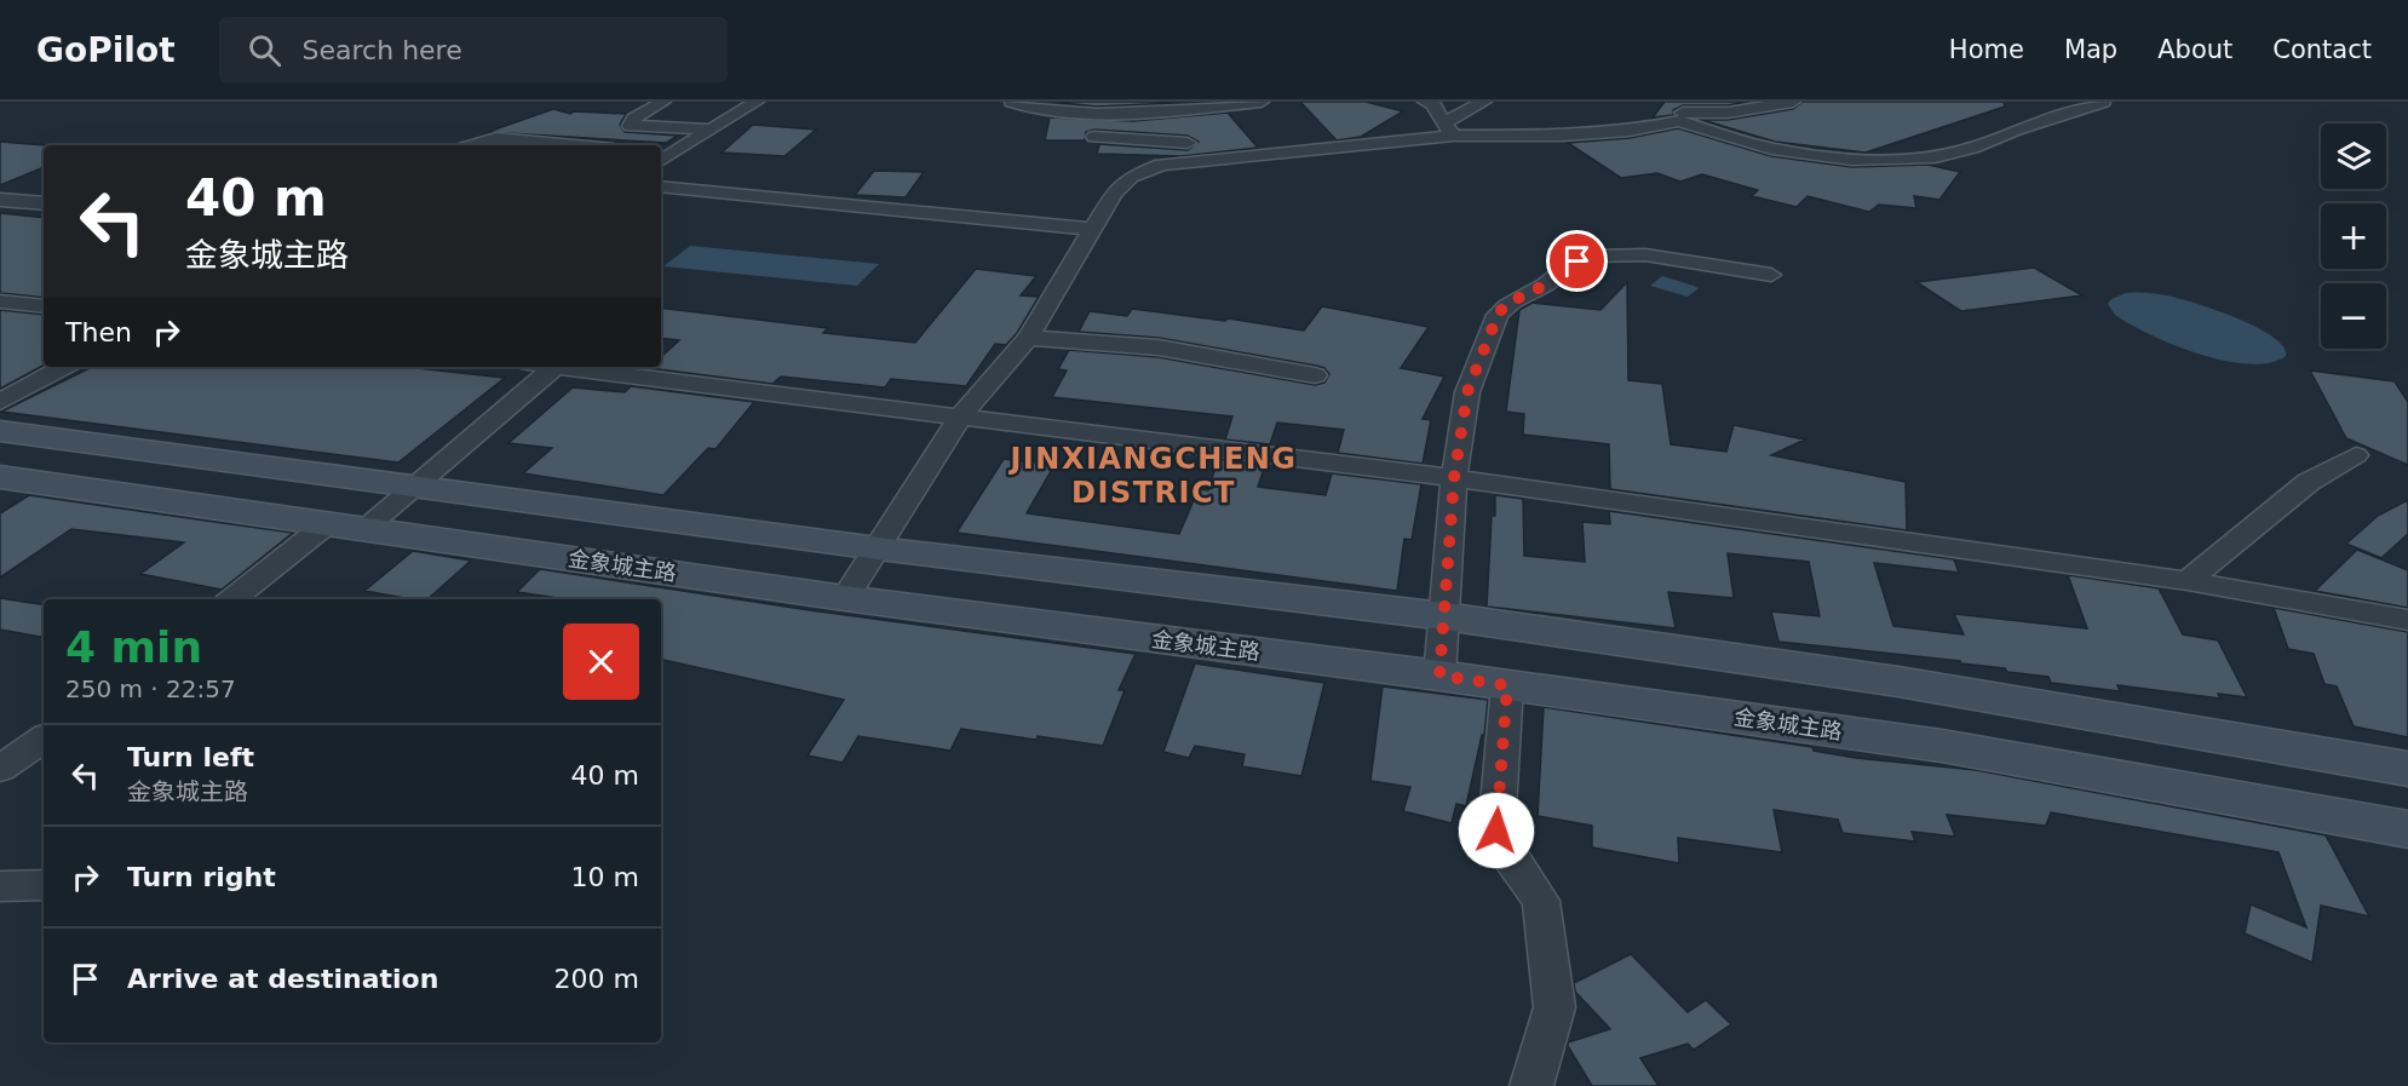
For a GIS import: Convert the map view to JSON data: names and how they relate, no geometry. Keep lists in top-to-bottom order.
{
  "streets": {
    "main road": ["金象城主路"]
  },
  "districts": ["JINXIANGCHENG DISTRICT"],
  "page": {
    "header": "GoPilot",
    "search": "Search here",
    "nav": [
      "Home",
      "Map",
      "About",
      "Contact"
    ],
    "map_buttons": ["+", "−"],
    "turn": ["40 m", "金象城主路"],
    "then": "Then",
    "heading": ["4 min", "250 m · 22:57"],
    "list": [
      {
        "name": "Turn left",
        "note": "金象城主路",
        "value": "40 m"
      },
      {
        "name": "Turn right",
        "value": "10 m"
      },
      {
        "name": "Arrive at destination",
        "value": "200 m"
      }
    ]
  }
}
